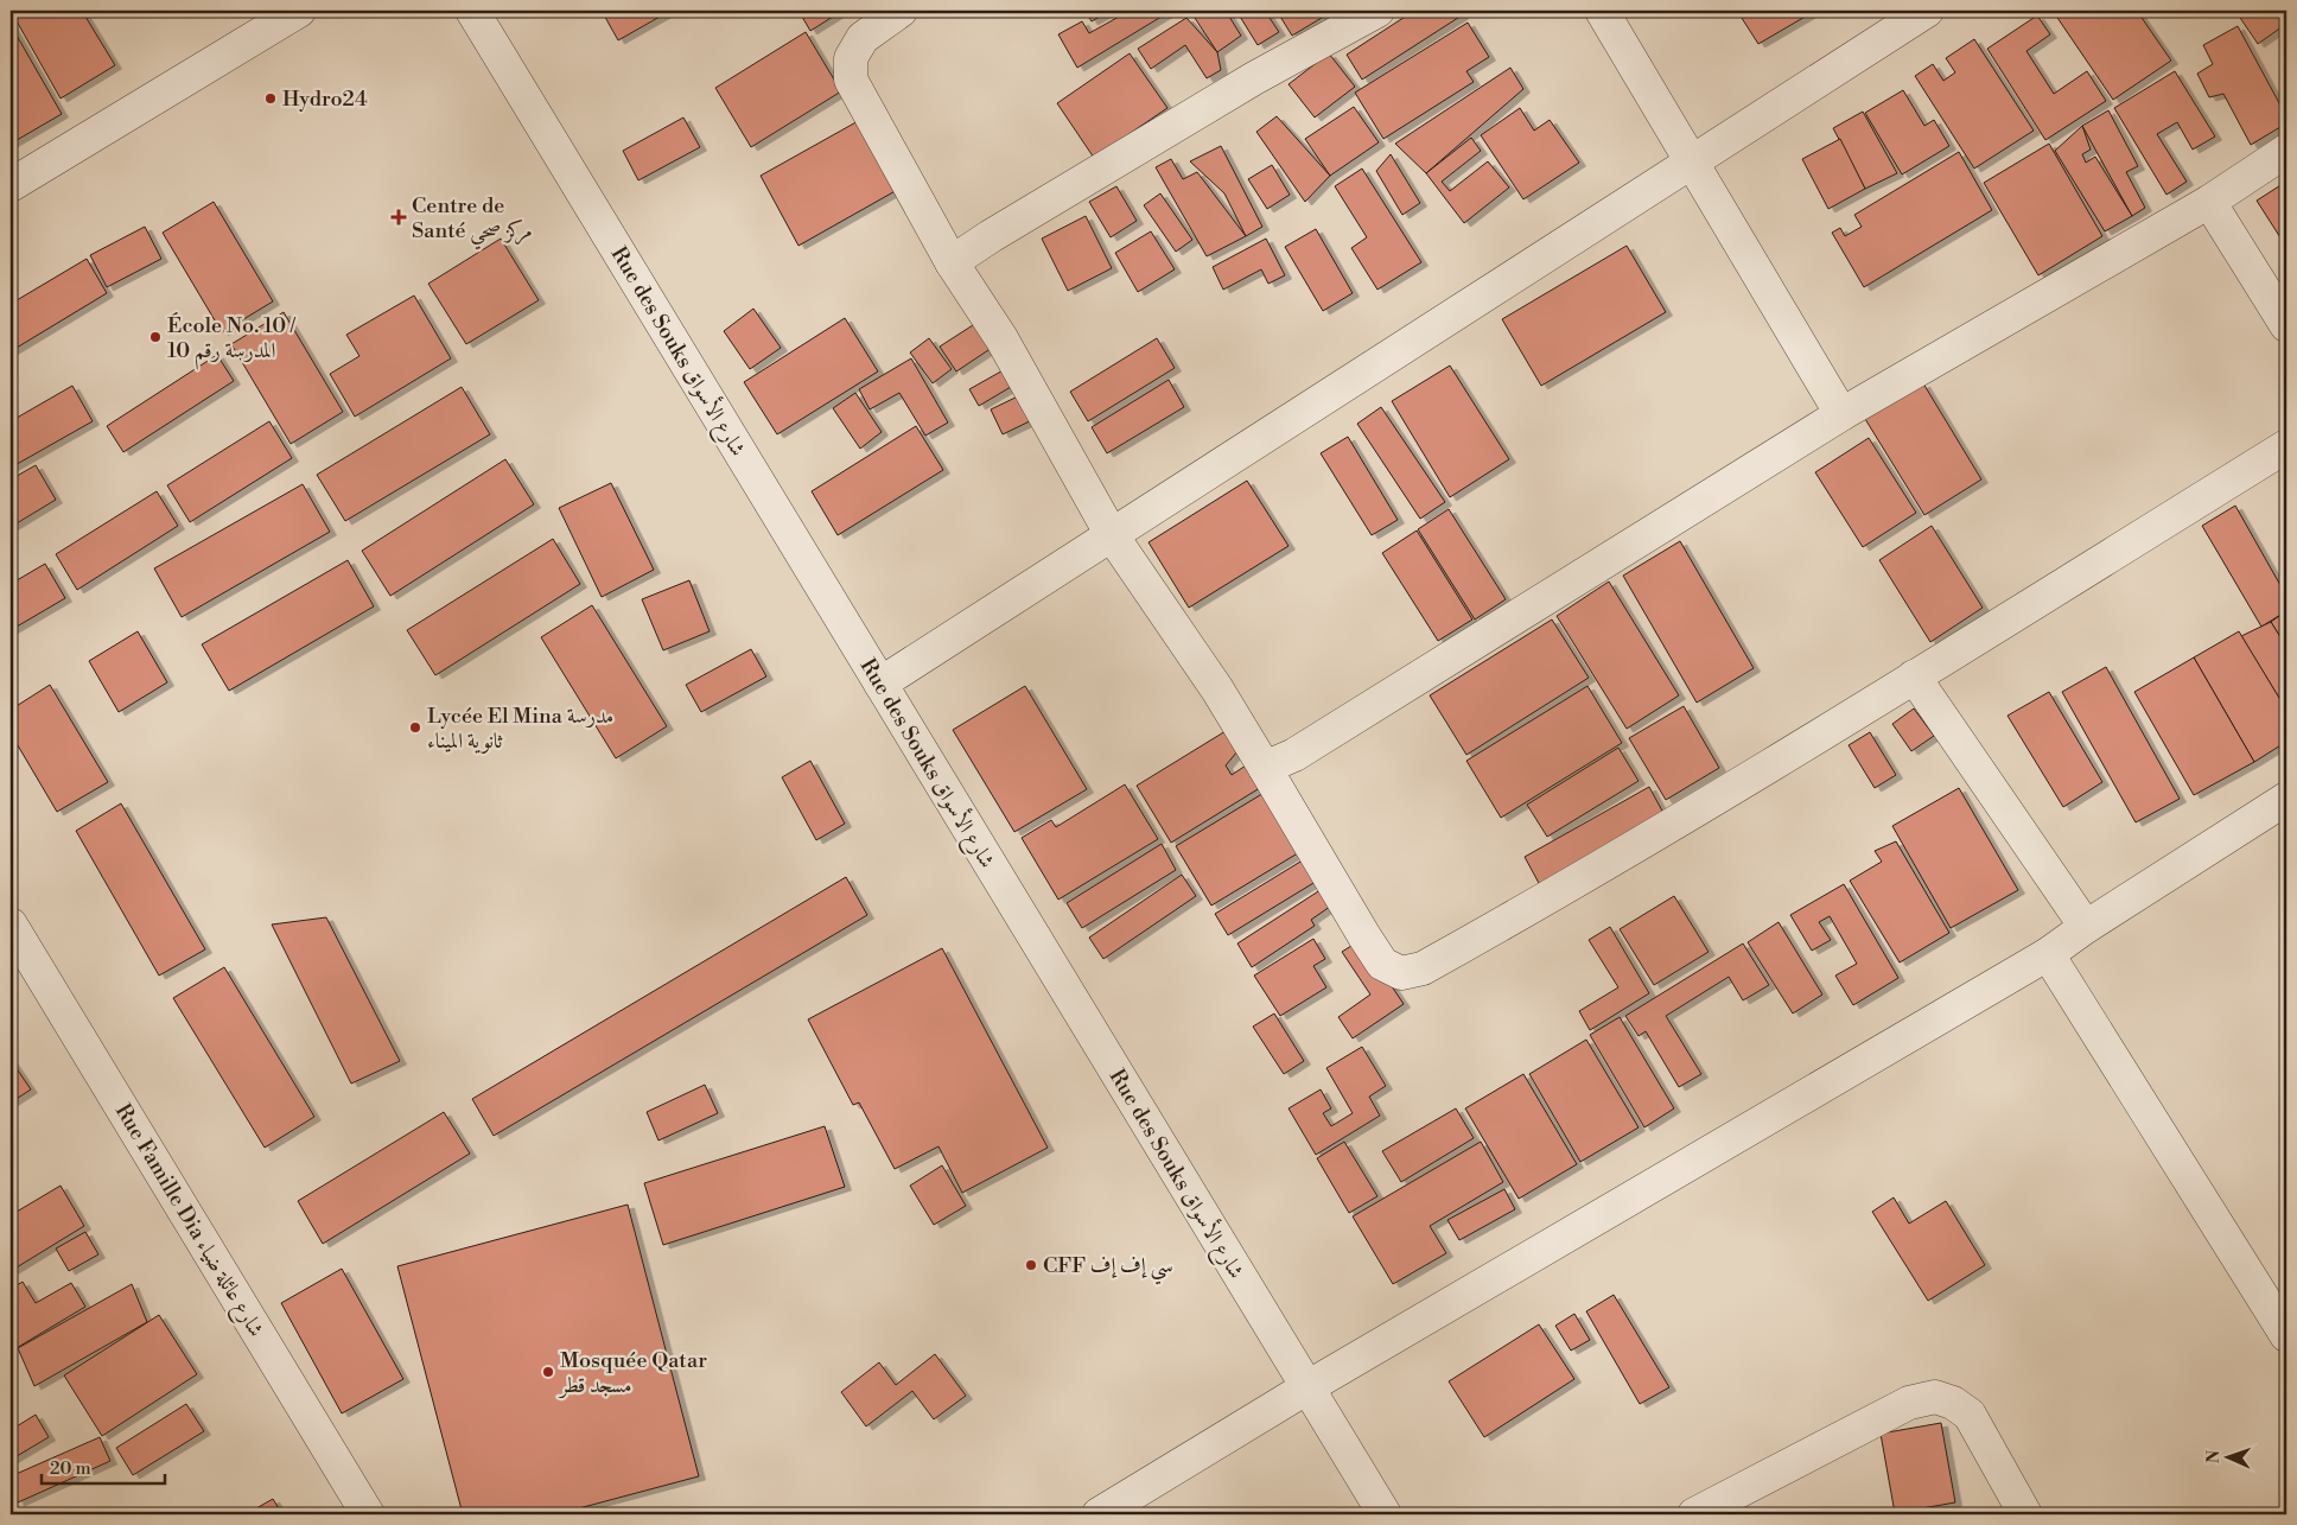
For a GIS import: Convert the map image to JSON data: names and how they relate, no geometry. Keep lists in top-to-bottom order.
{
  "streets": {
    "street": ["Rue des Souks شارع الأسواق", "Rue Famille Dia شارع عائلة ضياء"]
  },
  "places": {
    "other": [
      "Hydro24",
      "École No. 10 / المدرسة رقم 10",
      "Lycée El Mina مدرسة ثانوية الميناء",
      "CFF سي إف إف",
      "Mosquée Qatar مسجد قطر"
    ],
    "health": ["Centre de Santé مركز صحي"]
  },
  "scale_bar": "20 m",
  "north": "left"
}
